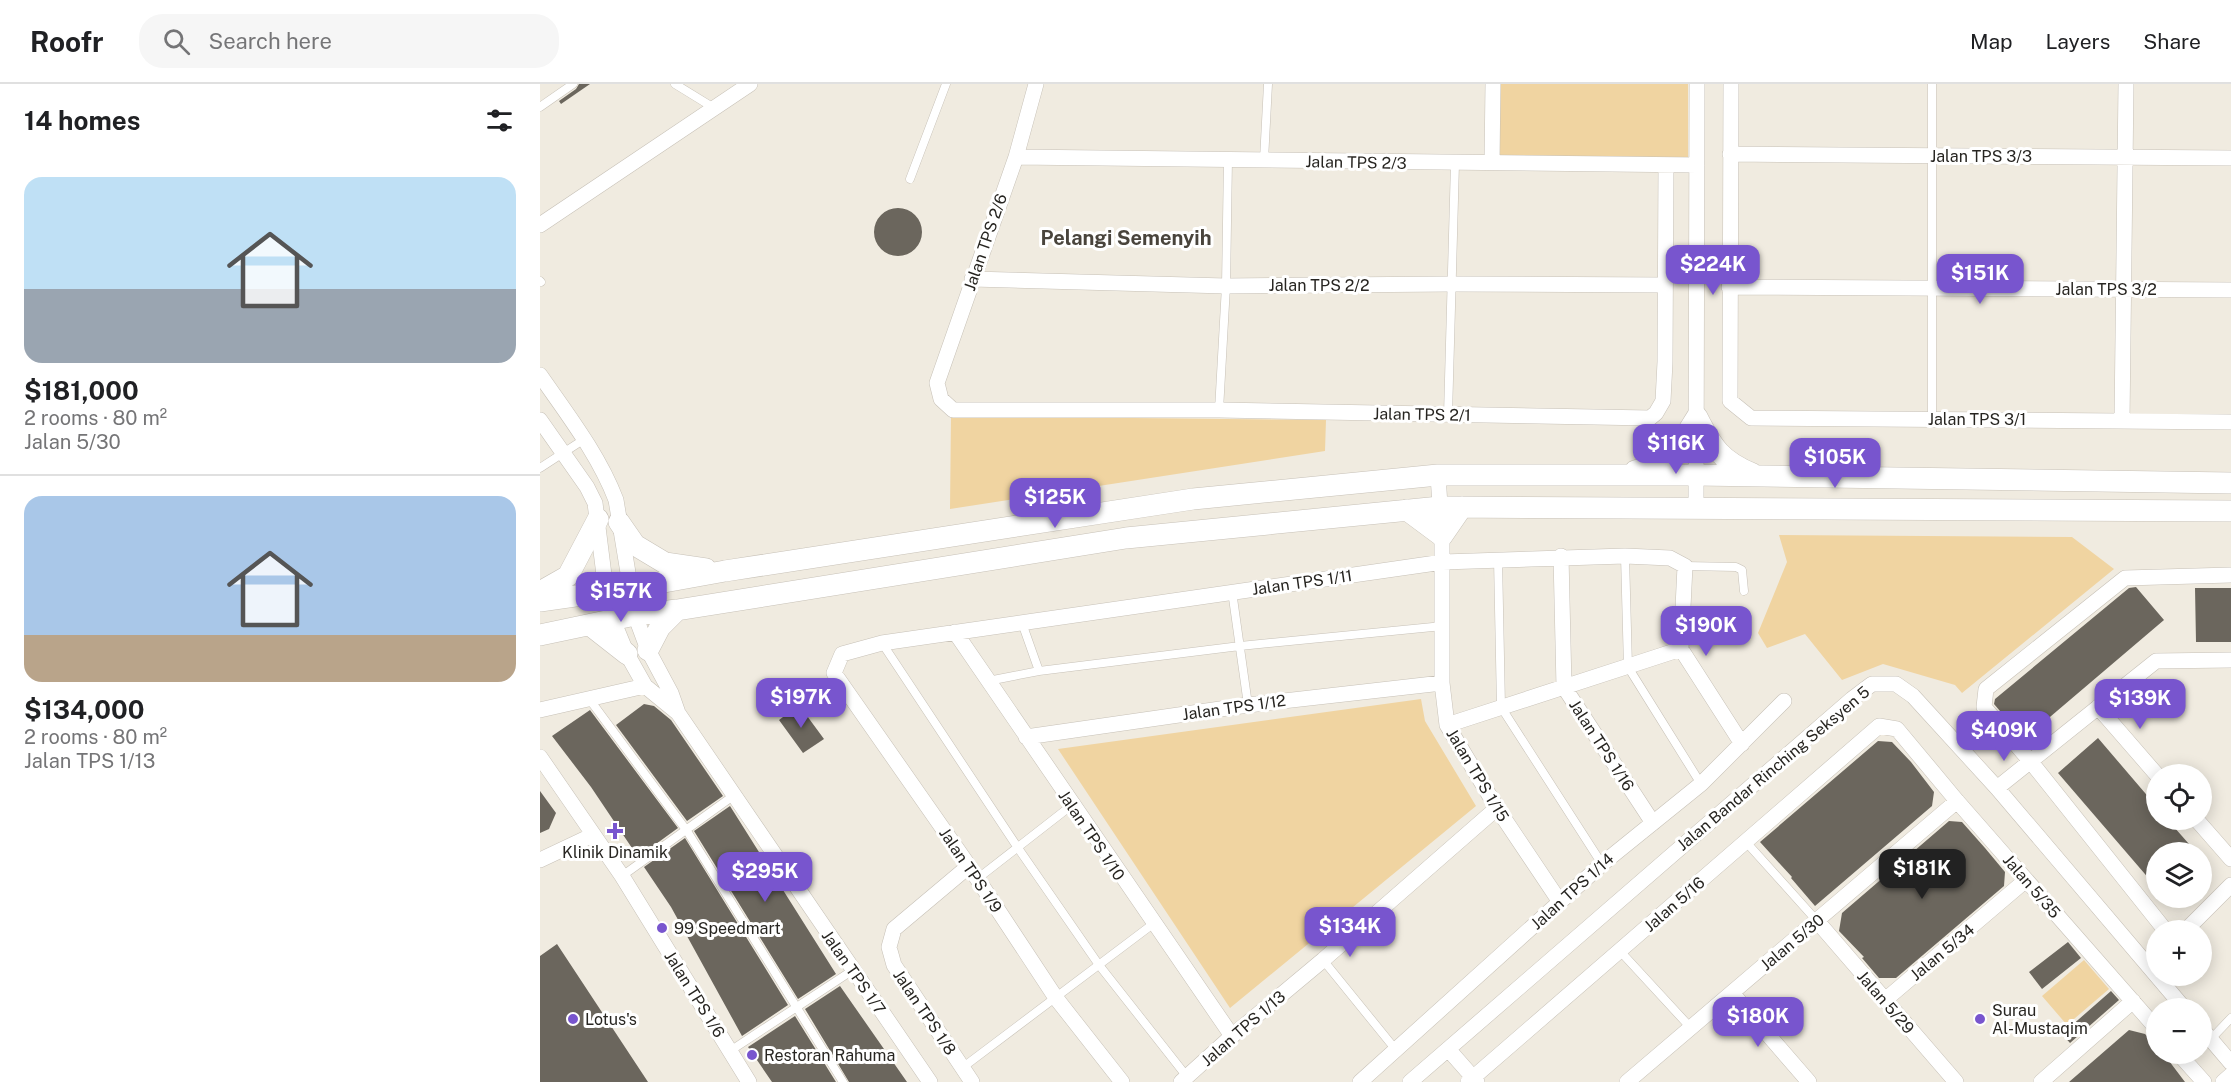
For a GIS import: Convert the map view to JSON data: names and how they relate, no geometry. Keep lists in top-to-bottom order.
{
  "streets": {
    "street": [
      "Jalan TPS 3/3",
      "Jalan TPS 2/3",
      "Jalan TPS 2/6",
      "Jalan TPS 2/2",
      "Jalan TPS 3/2",
      "Jalan TPS 2/1",
      "Jalan TPS 3/1",
      "Jalan TPS 1/11",
      "Jalan TPS 1/12",
      "Jalan TPS 1/16",
      "Jalan Bandar Rinching Seksyen 5",
      "Jalan TPS 1/15",
      "Jalan TPS 1/10",
      "Jalan TPS 1/9",
      "Jalan 5/35",
      "Jalan TPS 1/14",
      "Jalan 5/16",
      "Jalan 5/30",
      "Jalan 5/34",
      "Jalan TPS 1/7",
      "Jalan TPS 1/6",
      "Jalan 5/29",
      "Jalan TPS 1/8",
      "Jalan TPS 1/13"
    ]
  },
  "crossings": [
    ["Jalan TPS 2/3", "Jalan TPS 2/6"],
    ["Jalan TPS 2/3", "Jalan TPS 2/1"],
    ["Jalan TPS 2/6", "Jalan TPS 2/2"],
    ["Jalan TPS 2/6", "Jalan TPS 2/1"],
    ["Jalan TPS 2/2", "Jalan TPS 2/1"],
    ["Jalan TPS 3/2", "Jalan TPS 3/1"],
    ["Jalan TPS 1/11", "Jalan TPS 1/16"],
    ["Jalan TPS 1/11", "Jalan TPS 1/15"],
    ["Jalan TPS 1/11", "Jalan TPS 1/10"],
    ["Jalan TPS 1/11", "Jalan TPS 1/9"],
    ["Jalan TPS 1/12", "Jalan TPS 1/15"],
    ["Jalan TPS 1/12", "Jalan TPS 1/10"],
    ["Jalan TPS 1/16", "Jalan TPS 1/14"],
    ["Jalan TPS 1/15", "Jalan TPS 1/14"],
    ["Jalan TPS 1/15", "Jalan TPS 1/13"],
    ["Jalan TPS 1/10", "Jalan TPS 1/13"],
    ["Jalan TPS 1/9", "Jalan TPS 1/8"],
    ["Jalan 5/35", "Jalan 5/16"],
    ["Jalan 5/35", "Jalan 5/30"],
    ["Jalan 5/35", "Jalan 5/34"],
    ["Jalan 5/30", "Jalan 5/29"],
    ["Jalan 5/34", "Jalan 5/29"]
  ],
  "districts": ["Pelangi Semenyih"],
  "places": {
    "health": ["Klinik Dinamik"],
    "other": [
      "99 Speedmart",
      "Lotus's",
      "Surau Al-Mustaqim",
      "Restoran Rahuma"
    ]
  },
  "page": {
    "header": "Roofr",
    "search": "Search here",
    "nav": ["Map", "Layers", "Share"],
    "heading": "14 homes",
    "list": [
      {
        "name": "$181,000",
        "note": "2 rooms · 80 m² · Jalan 5/30"
      },
      {
        "name": "$134,000",
        "note": "2 rooms · 80 m² · Jalan TPS 1/13"
      }
    ],
    "price": [
      "$224K",
      "$151K",
      "$116K",
      "$105K",
      "$125K",
      "$157K",
      "$190K",
      "$197K",
      "$139K",
      "$409K",
      "$181K",
      "$295K",
      "$134K",
      "$180K"
    ],
    "map_buttons": ["+", "−"]
  }
}
